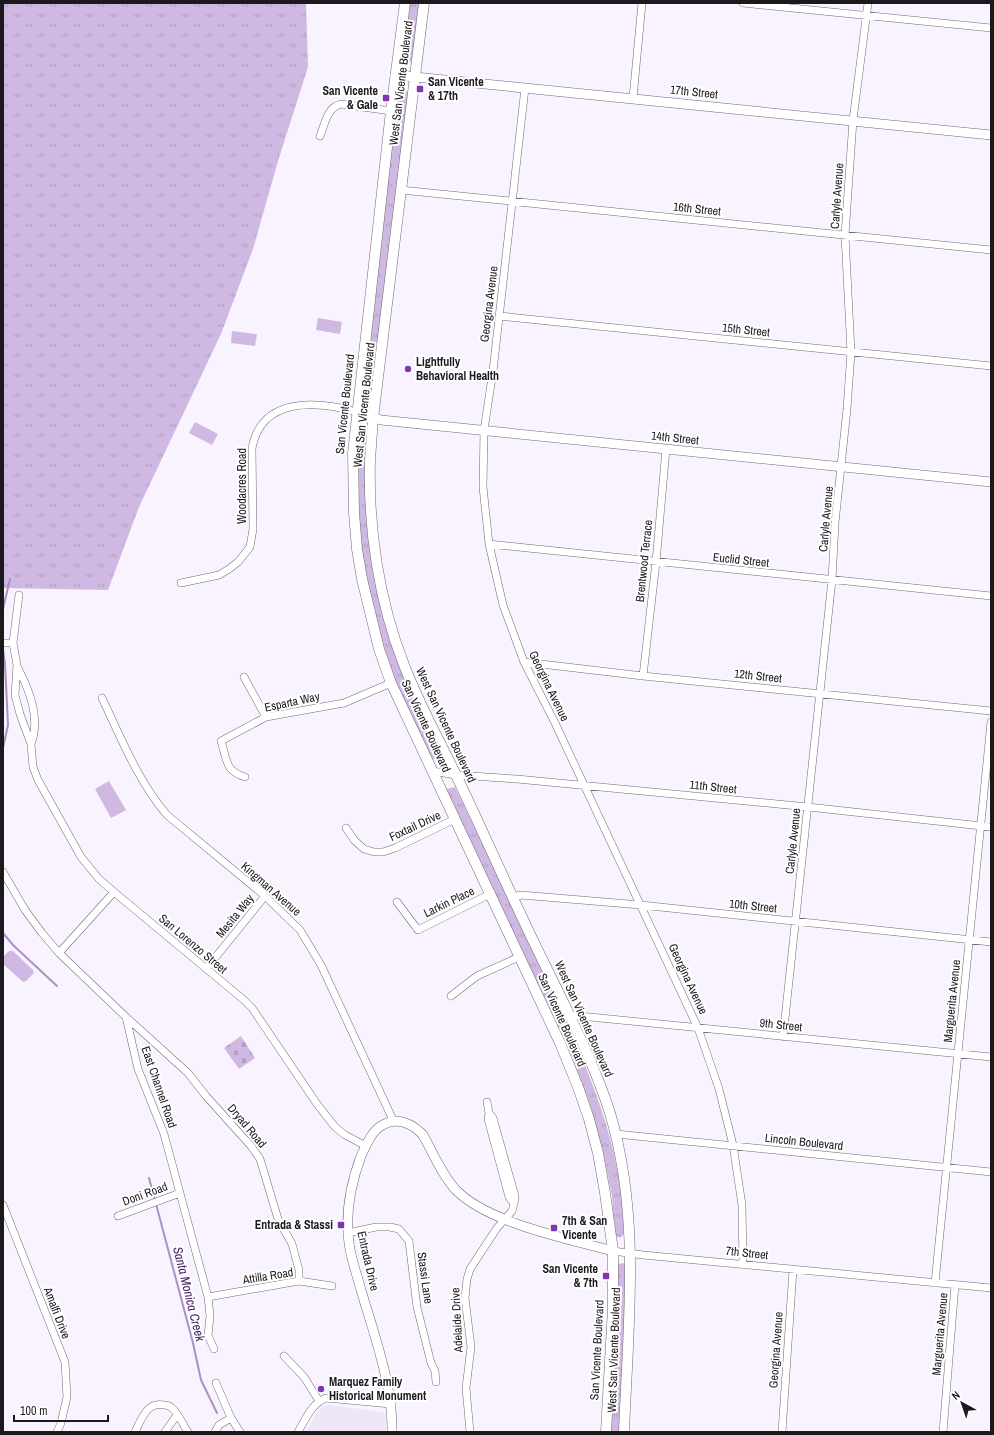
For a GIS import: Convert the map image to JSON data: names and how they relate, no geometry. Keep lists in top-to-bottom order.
{
  "streets": {
    "main road": ["West San Vicente Boulevard", "San Vicente Boulevard"],
    "street": [
      "17th Street",
      "Carlyle Avenue",
      "16th Street",
      "Georgina Avenue",
      "15th Street",
      "14th Street",
      "Woodacres Road",
      "Euclid Street",
      "Brentwood Terrace",
      "12th Street",
      "Esparta Way",
      "11th Street",
      "Foxtail Drive",
      "Kingman Avenue",
      "Larkin Place",
      "10th Street",
      "Mesita Way",
      "San Lorenzo Street",
      "Marguerita Avenue",
      "9th Street",
      "East Channel Road",
      "Dryad Road",
      "Lincoln Boulevard",
      "Doni Road",
      "7th Street",
      "Entrada Drive",
      "Attilla Road",
      "Stassi Lane",
      "Amalfi Drive",
      "Adelaide Drive"
    ]
  },
  "crossings": [
    ["West San Vicente Boulevard", "17th Street"],
    ["West San Vicente Boulevard", "16th Street"],
    ["West San Vicente Boulevard", "14th Street"],
    ["West San Vicente Boulevard", "11th Street"],
    ["West San Vicente Boulevard", "10th Street"],
    ["West San Vicente Boulevard", "9th Street"],
    ["West San Vicente Boulevard", "Lincoln Boulevard"],
    ["West San Vicente Boulevard", "7th Street"],
    ["17th Street", "Carlyle Avenue"],
    ["17th Street", "Georgina Avenue"],
    ["17th Street", "San Vicente Boulevard"],
    ["Carlyle Avenue", "16th Street"],
    ["Carlyle Avenue", "15th Street"],
    ["Carlyle Avenue", "14th Street"],
    ["Carlyle Avenue", "Euclid Street"],
    ["Carlyle Avenue", "12th Street"],
    ["Carlyle Avenue", "11th Street"],
    ["Carlyle Avenue", "10th Street"],
    ["Carlyle Avenue", "9th Street"],
    ["16th Street", "Georgina Avenue"],
    ["Georgina Avenue", "15th Street"],
    ["Georgina Avenue", "14th Street"],
    ["Georgina Avenue", "Euclid Street"],
    ["Georgina Avenue", "12th Street"],
    ["Georgina Avenue", "11th Street"],
    ["Georgina Avenue", "10th Street"],
    ["Georgina Avenue", "9th Street"],
    ["Georgina Avenue", "Lincoln Boulevard"],
    ["Georgina Avenue", "7th Street"],
    ["San Vicente Boulevard", "14th Street"],
    ["San Vicente Boulevard", "Woodacres Road"],
    ["San Vicente Boulevard", "Esparta Way"],
    ["San Vicente Boulevard", "11th Street"],
    ["San Vicente Boulevard", "Foxtail Drive"],
    ["San Vicente Boulevard", "Larkin Place"],
    ["San Vicente Boulevard", "7th Street"],
    ["14th Street", "Woodacres Road"],
    ["14th Street", "Brentwood Terrace"],
    ["Euclid Street", "Brentwood Terrace"],
    ["Brentwood Terrace", "12th Street"],
    ["11th Street", "Marguerita Avenue"],
    ["Kingman Avenue", "Mesita Way"],
    ["Kingman Avenue", "Entrada Drive"],
    ["10th Street", "Marguerita Avenue"],
    ["Mesita Way", "San Lorenzo Street"],
    ["San Lorenzo Street", "Entrada Drive"],
    ["Marguerita Avenue", "9th Street"],
    ["Marguerita Avenue", "Lincoln Boulevard"],
    ["Marguerita Avenue", "7th Street"],
    ["East Channel Road", "Dryad Road"],
    ["East Channel Road", "Doni Road"],
    ["East Channel Road", "Attilla Road"],
    ["Dryad Road", "Attilla Road"],
    ["7th Street", "Adelaide Drive"],
    ["Entrada Drive", "Stassi Lane"]
  ],
  "water": ["Santa Monica Creek"],
  "places": {
    "transit": [
      "San Vicente & 17th",
      "San Vicente & Gale",
      "Entrada & Stassi",
      "7th & San Vicente",
      "San Vicente & 7th"
    ],
    "other": ["Lightfully Behavioral Health", "Marquez Family Historical Monument"]
  },
  "scale_bar": "100 m",
  "north": "top left"
}
